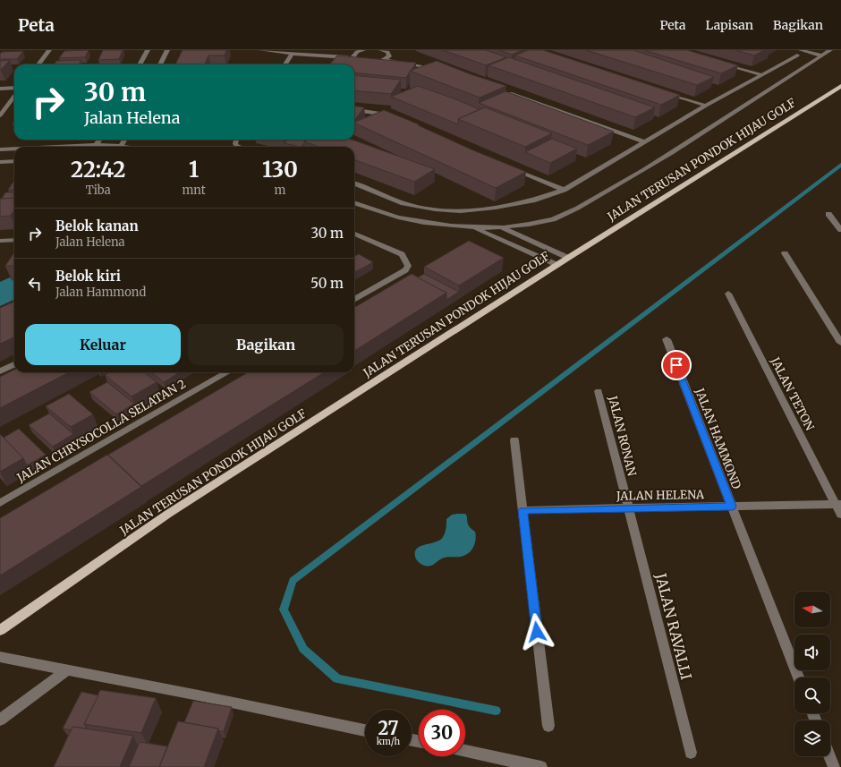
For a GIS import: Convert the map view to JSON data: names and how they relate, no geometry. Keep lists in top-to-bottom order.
{
  "streets": {
    "main road": ["JALAN TERUSAN PONDOK HIJAU GOLF"],
    "street": [
      "JALAN TETON",
      "JALAN CHRYSOCOLLA SELATAN 2",
      "JALAN RONAN",
      "JALAN HAMMOND",
      "JALAN HELENA",
      "JALAN RAVALLI"
    ]
  },
  "crossings": [
    ["JALAN TETON", "JALAN HELENA"],
    ["JALAN RONAN", "JALAN HELENA"],
    ["JALAN RONAN", "JALAN RAVALLI"],
    ["JALAN HAMMOND", "JALAN HELENA"],
    ["JALAN HELENA", "JALAN RAVALLI"]
  ],
  "north": "left",
  "page": {
    "header": "Peta",
    "nav": ["Peta", "Lapisan", "Bagikan"],
    "turn": ["30 m", "Jalan Helena"],
    "eta": [
      "22:42",
      "Tiba",
      "1",
      "mnt",
      "130",
      "m"
    ],
    "list": [
      {
        "name": "Belok kanan",
        "note": "Jalan Helena",
        "value": "30 m"
      },
      {
        "name": "Belok kiri",
        "note": "Jalan Hammond",
        "value": "50 m"
      }
    ],
    "buttons": ["Keluar", "Bagikan"],
    "speed": "27 km/h",
    "limit": "30"
  }
}
